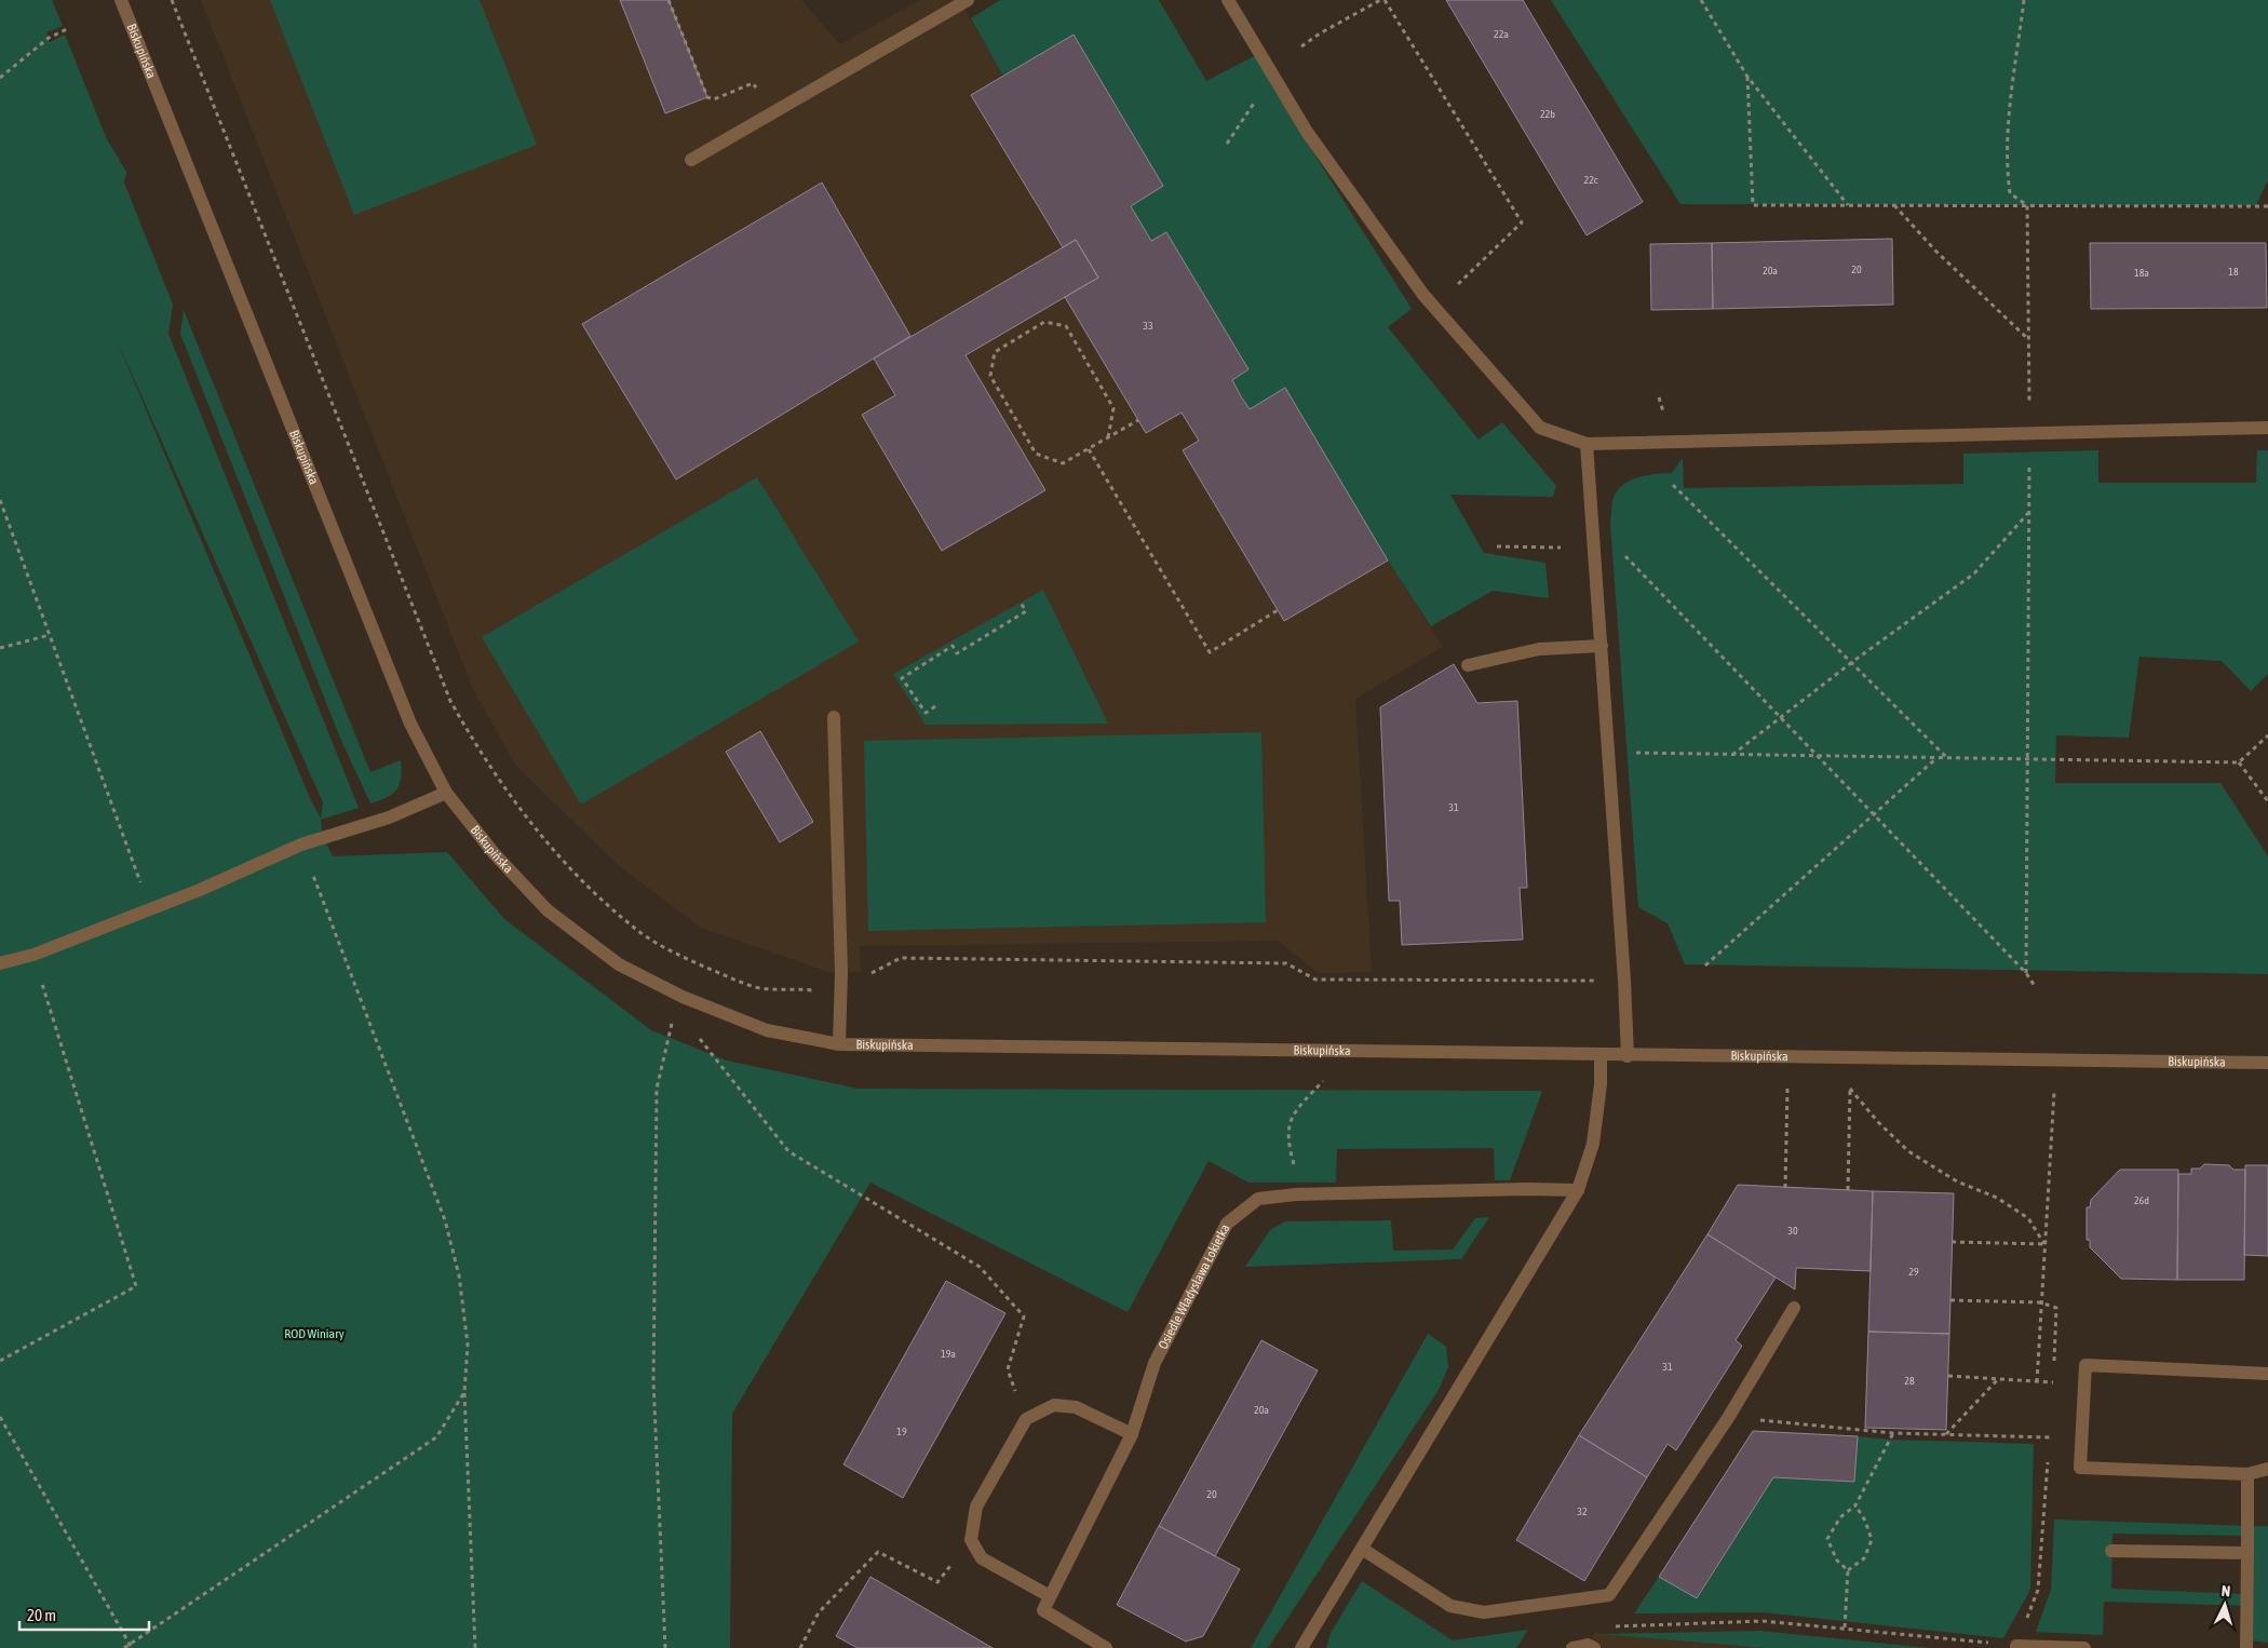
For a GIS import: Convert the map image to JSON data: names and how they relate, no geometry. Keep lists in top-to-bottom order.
{
  "streets": {
    "street": ["Biskupińska", "Osiedle Władysława Łokietka"]
  },
  "parks": ["ROD Winiary"],
  "house_numbers": [
    "22a",
    "22b",
    "22c",
    "20",
    "20a",
    "18",
    "18a",
    "33",
    "31",
    "26d",
    "30",
    "29",
    "19a",
    "31",
    "28",
    "20a",
    "19",
    "20",
    "32"
  ],
  "scale_bar": "20 m",
  "north": "top"
}
